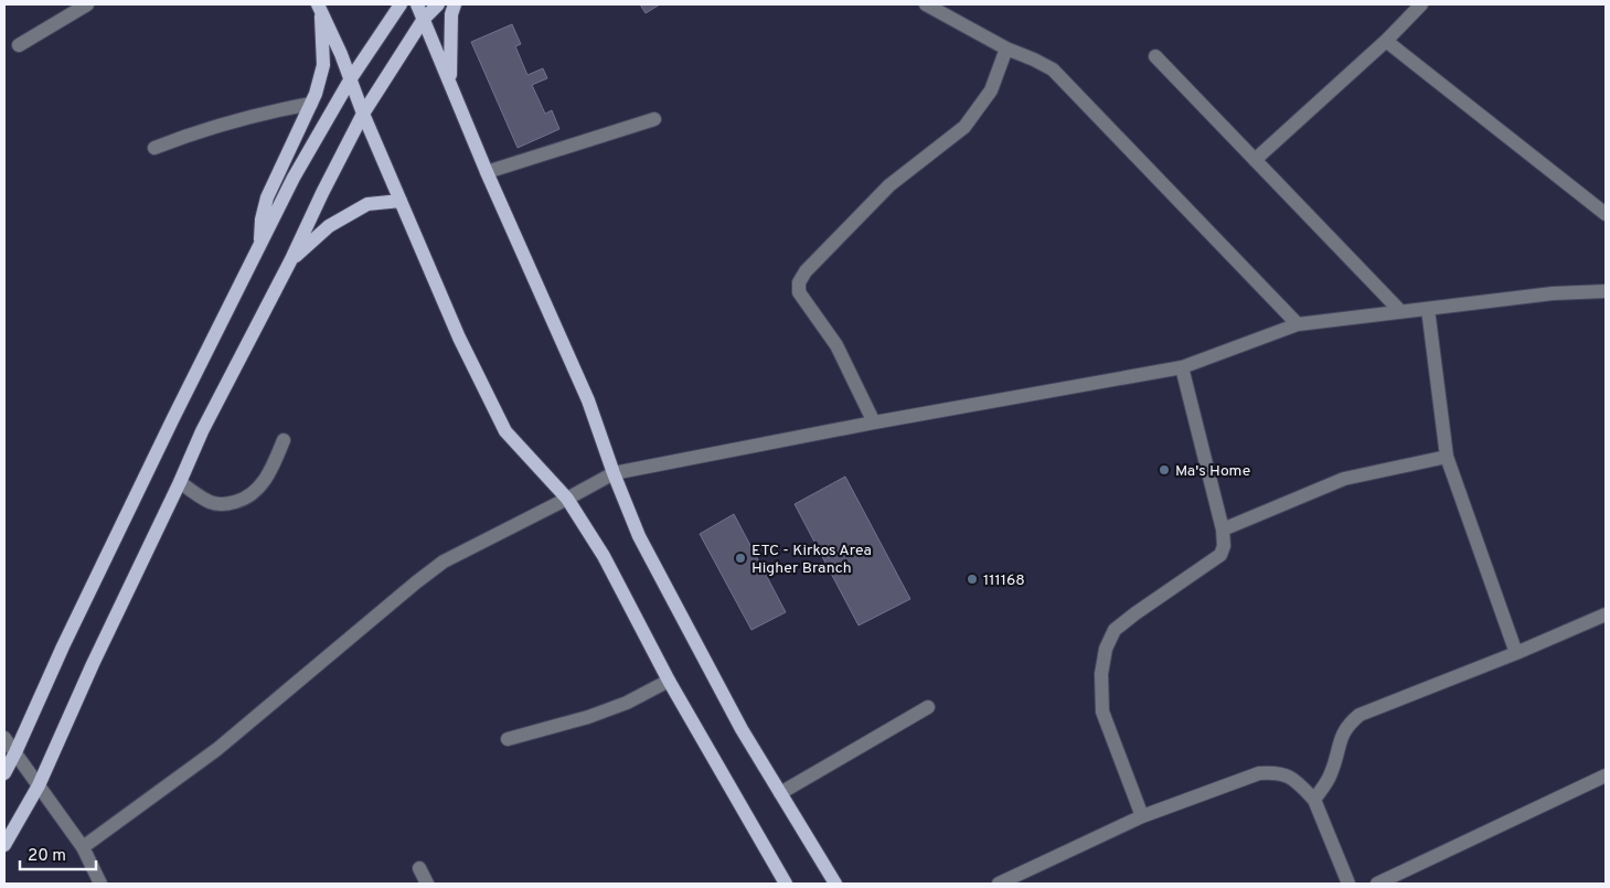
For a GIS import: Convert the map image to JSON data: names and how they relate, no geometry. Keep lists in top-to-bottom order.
{
  "places": ["Ma's Home", "ETC - Kirkos Area Higher Branch", "111168"],
  "scale_bar": "20 m"
}
